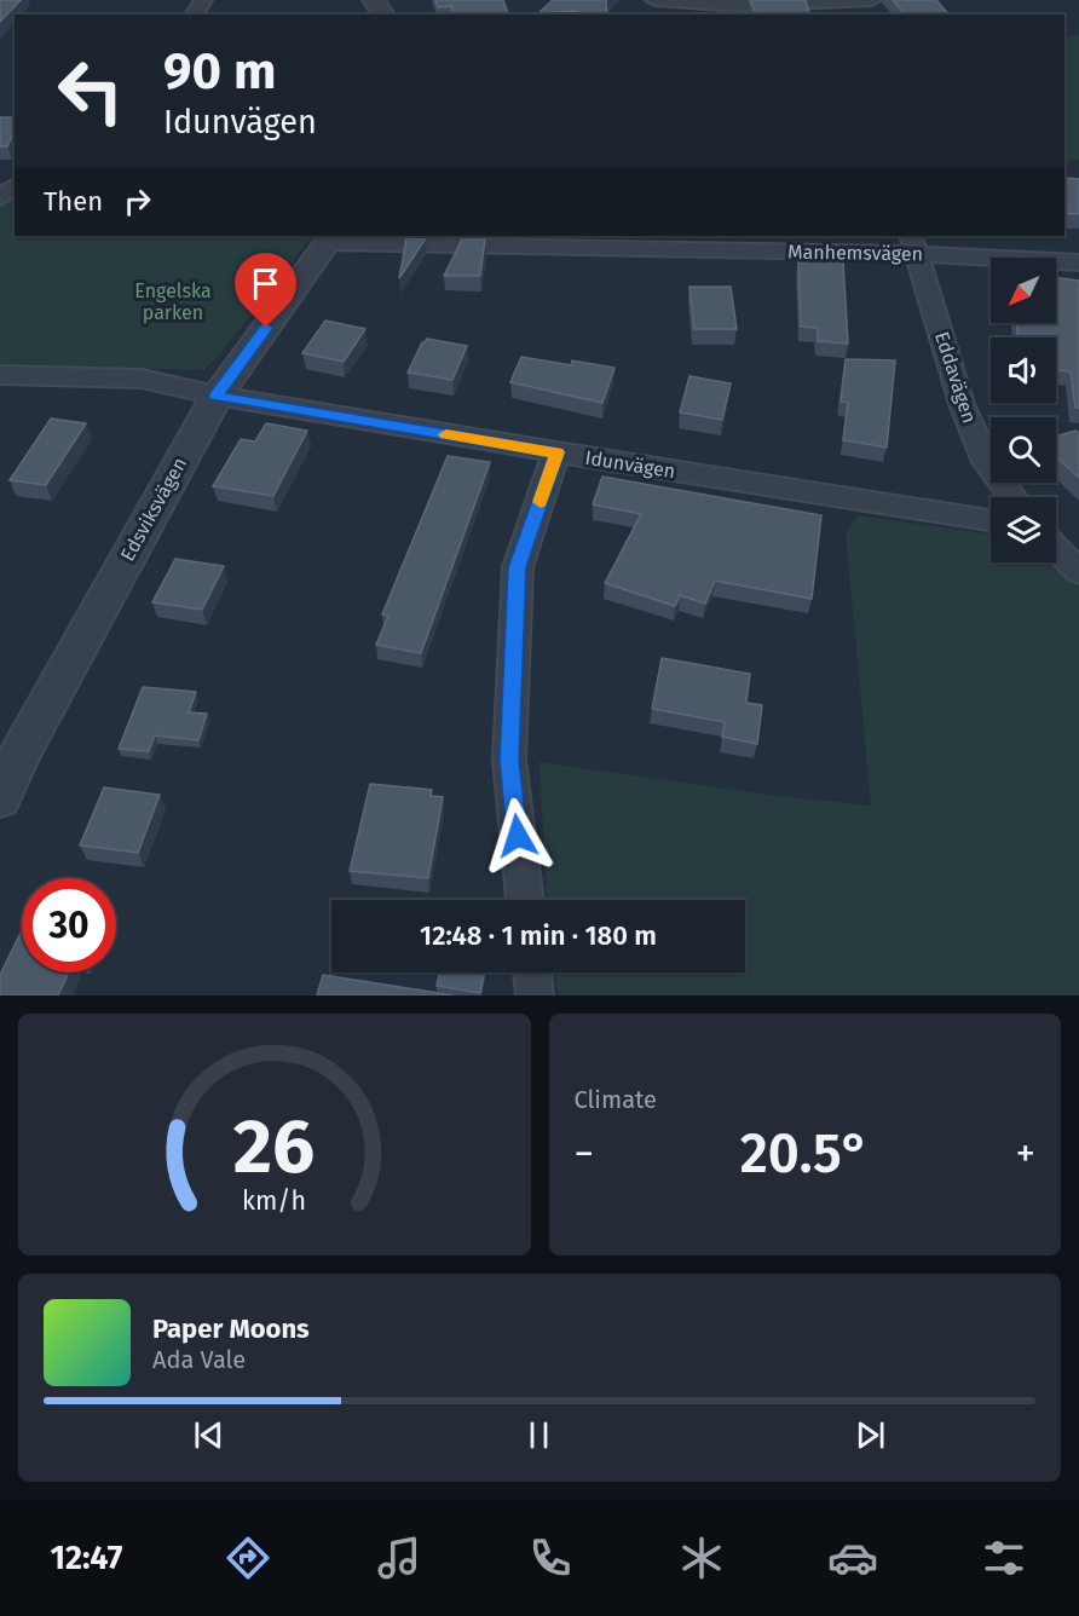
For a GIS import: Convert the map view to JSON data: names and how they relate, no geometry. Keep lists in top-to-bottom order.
{
  "streets": {
    "street": [
      "Manhemsvägen",
      "Eddavägen",
      "Idunvägen",
      "Edsviksvägen"
    ]
  },
  "crossings": [
    ["Manhemsvägen", "Eddavägen"],
    ["Manhemsvägen", "Edsviksvägen"],
    ["Idunvägen", "Edsviksvägen"]
  ],
  "parks": ["Engelska parken"],
  "north": "bottom left",
  "page": {
    "turn": ["90 m", "Idunvägen"],
    "then": "Then",
    "limit": "30",
    "trip": "12:48 · 1 min · 180 m",
    "tile": "Climate",
    "heat": ["−", "20.5°", "+"],
    "song": ["Paper Moons", "Ada Vale"],
    "tabs": "12:47",
    "gauge": ["26", "km/h"]
  }
}
